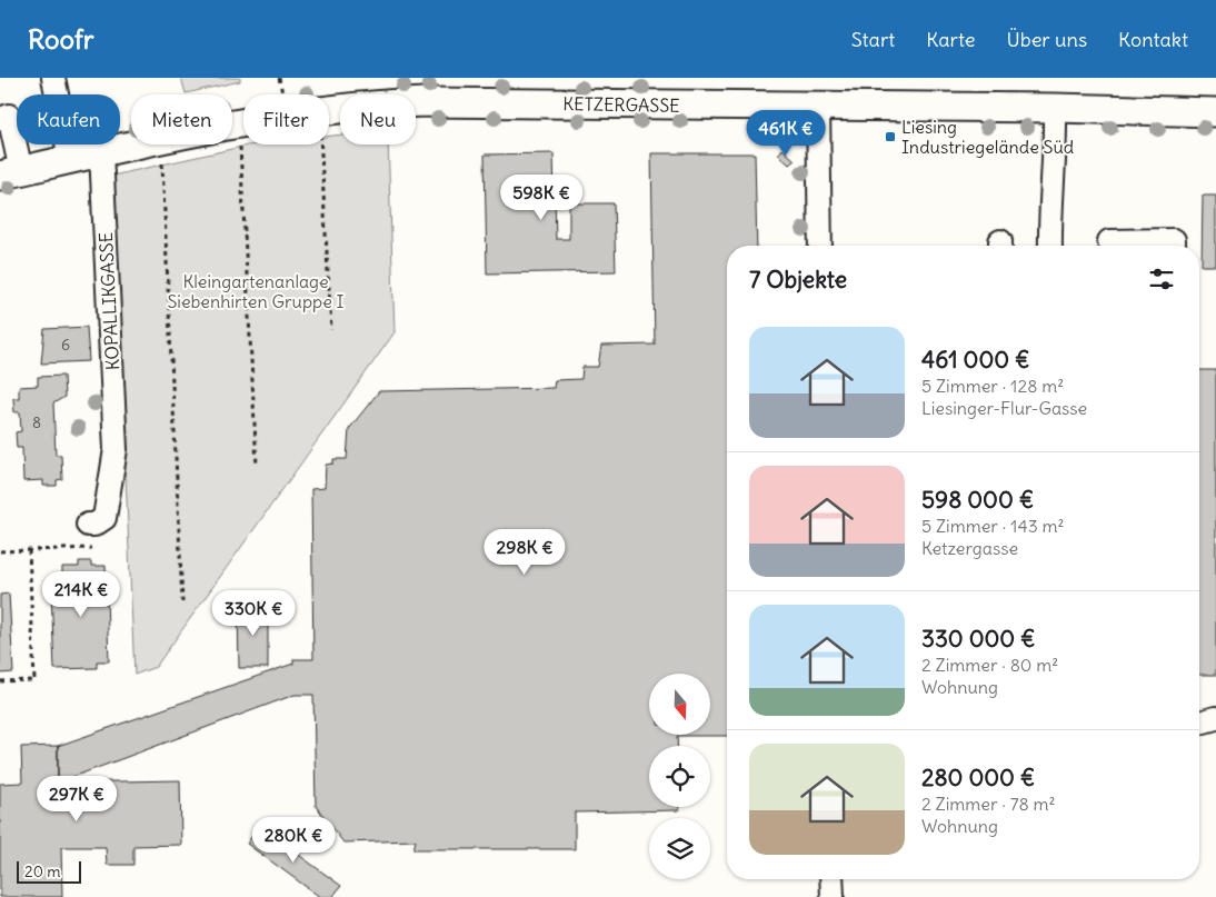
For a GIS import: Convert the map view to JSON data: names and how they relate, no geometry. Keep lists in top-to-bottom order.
{
  "streets": {
    "main road": ["KETZERGASSE"],
    "street": ["KOPALLIKGASSE"]
  },
  "crossings": [
    ["KETZERGASSE", "KOPALLIKGASSE"]
  ],
  "parks": ["Kleingartenanlage Siebenhirten Gruppe I"],
  "places": {
    "transit": ["Liesing Industriegelände Süd"]
  },
  "house_numbers": ["6", "8"],
  "scale_bar": "20 m",
  "north": "bottom",
  "page": {
    "header": "Roofr",
    "nav": [
      "Start",
      "Karte",
      "Über uns",
      "Kontakt"
    ],
    "chip": [
      "Kaufen",
      "Mieten",
      "Filter",
      "Neu"
    ],
    "price": [
      "461K €",
      "598K €",
      "298K €",
      "214K €",
      "330K €",
      "297K €",
      "280K €"
    ],
    "heading": "7 Objekte",
    "list": [
      {
        "name": "461 000 €",
        "note": "5 Zimmer · 128 m² · Liesinger-Flur-Gasse"
      },
      {
        "name": "598 000 €",
        "note": "5 Zimmer · 143 m² · Ketzergasse"
      },
      {
        "name": "330 000 €",
        "note": "2 Zimmer · 80 m² · Wohnung"
      },
      {
        "name": "280 000 €",
        "note": "2 Zimmer · 78 m² · Wohnung"
      }
    ],
    "scale": "20 m"
  }
}
